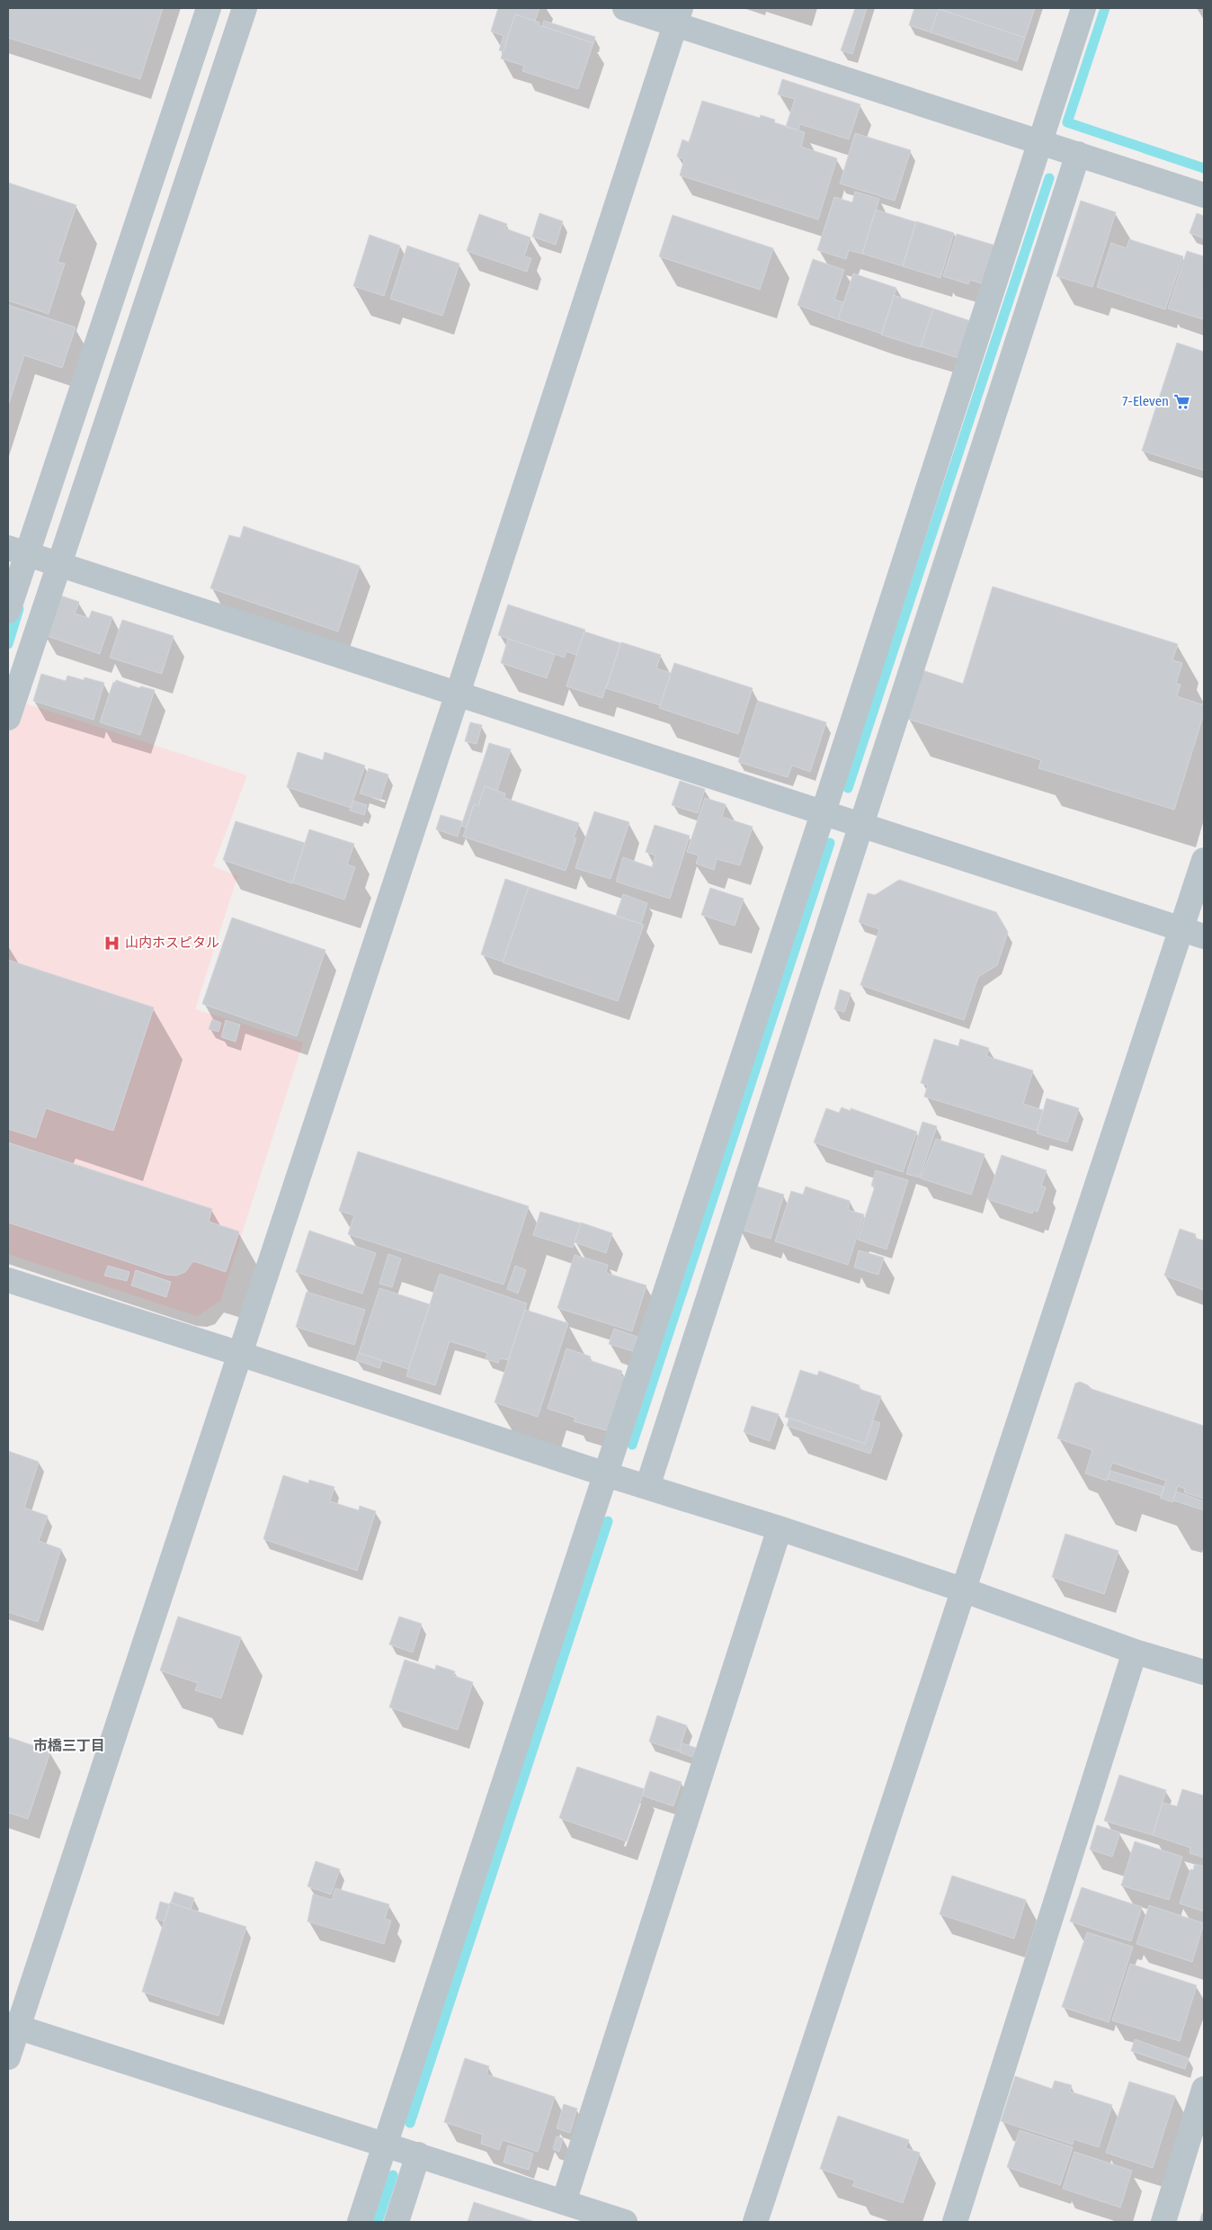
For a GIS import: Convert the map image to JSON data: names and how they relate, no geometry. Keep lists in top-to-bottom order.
{
  "districts": ["市橋三丁目"],
  "places": {
    "supermarket": ["7-Eleven"],
    "hospital": ["山内ホスピタル"]
  }
}
